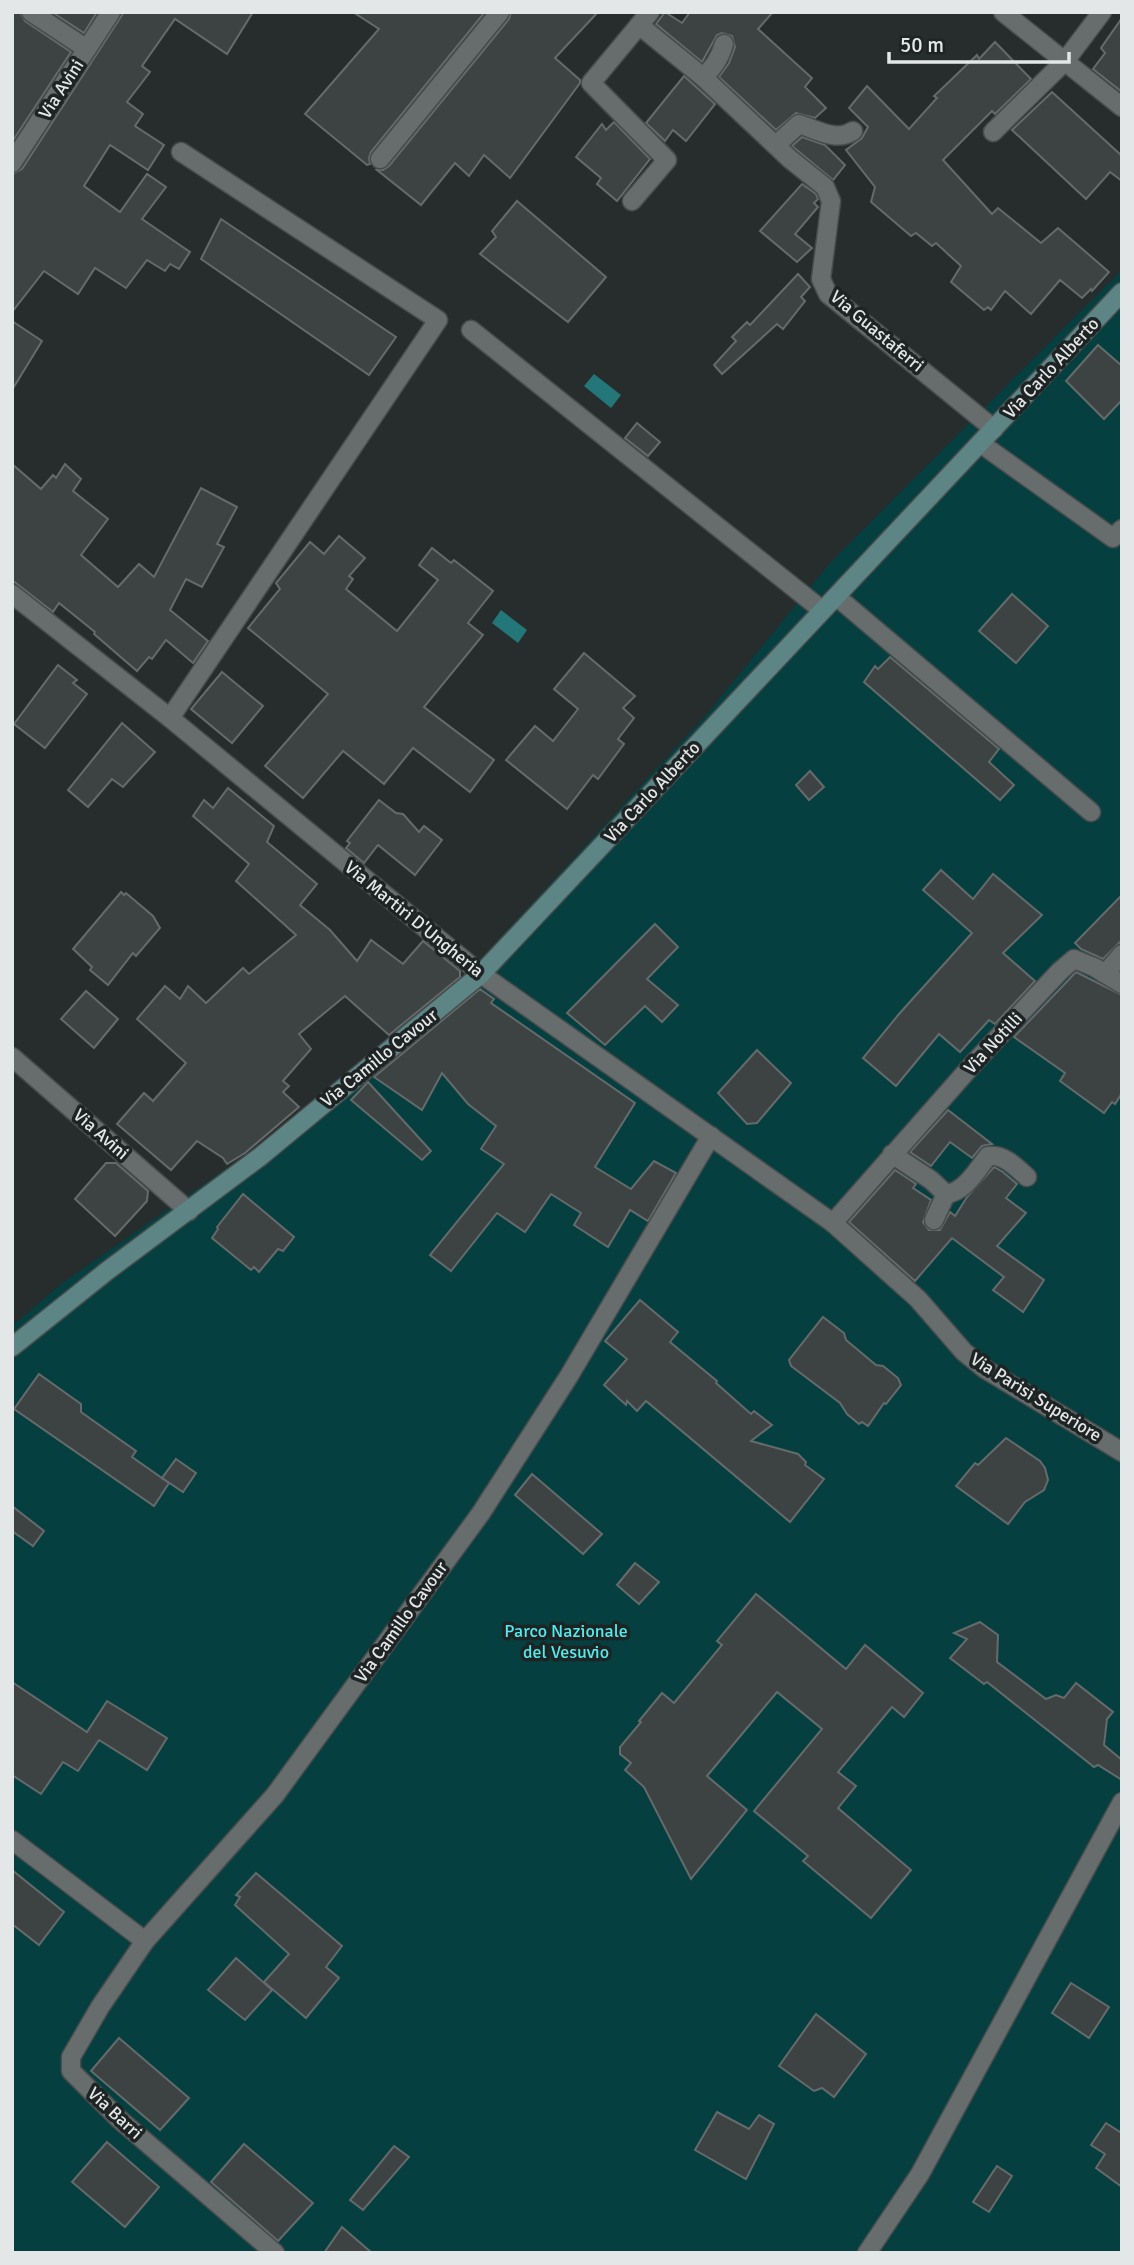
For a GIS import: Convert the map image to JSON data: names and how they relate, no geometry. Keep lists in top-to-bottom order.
{
  "streets": {
    "street": [
      "Via Avini",
      "Via Guastaferri",
      "Via Carlo Alberto",
      "Via Martiri D'Ungheria",
      "Via Notilli",
      "Via Camillo Cavour",
      "Via Parisi Superiore",
      "Via Barri"
    ]
  },
  "crossings": [
    ["Via Avini", "Via Camillo Cavour"],
    ["Via Guastaferri", "Via Carlo Alberto"],
    ["Via Carlo Alberto", "Via Martiri D'Ungheria"],
    ["Via Carlo Alberto", "Via Camillo Cavour"],
    ["Via Martiri D'Ungheria", "Via Notilli"],
    ["Via Martiri D'Ungheria", "Via Camillo Cavour"],
    ["Via Martiri D'Ungheria", "Via Parisi Superiore"],
    ["Via Notilli", "Via Parisi Superiore"],
    ["Via Camillo Cavour", "Via Barri"]
  ],
  "parks": ["Parco Nazionale del Vesuvio"],
  "scale_bar": "50 m"
}
